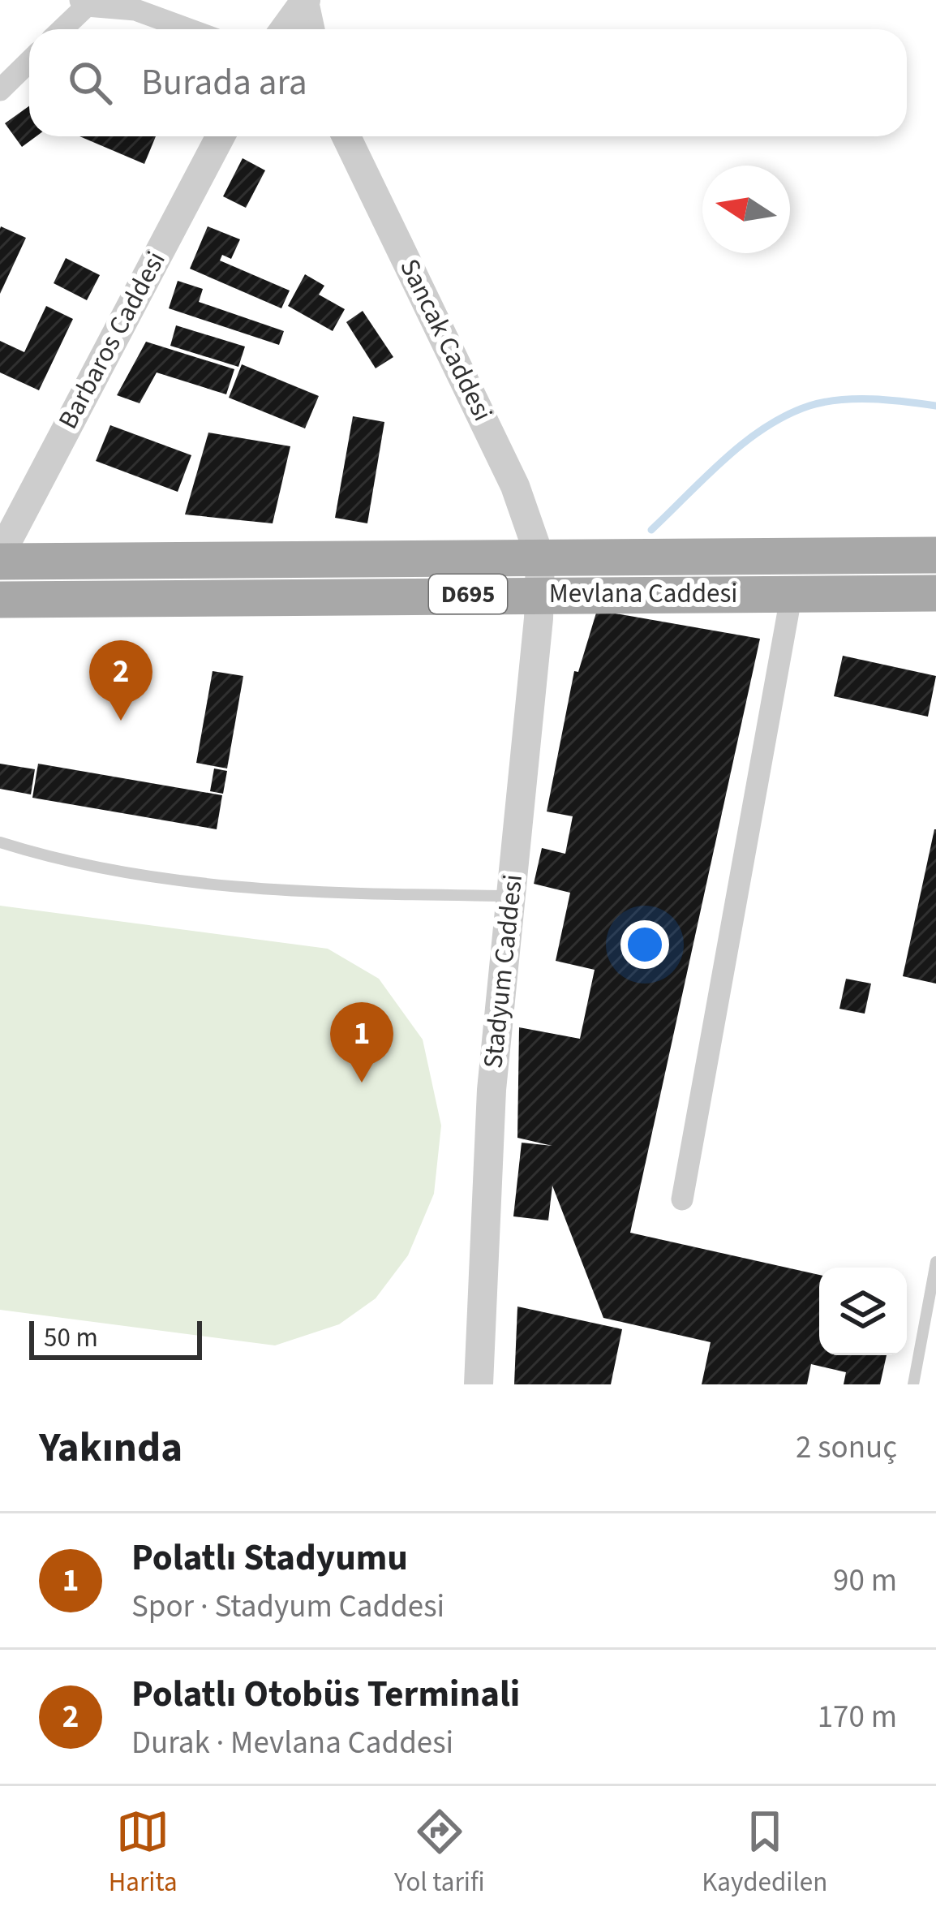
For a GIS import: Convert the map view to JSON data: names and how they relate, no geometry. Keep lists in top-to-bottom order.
{
  "streets": {
    "main road": ["Mevlana Caddesi", "D695"],
    "street": ["Barbaros Caddesi", "Sancak Caddesi", "Stadyum Caddesi"]
  },
  "crossings": [
    ["Barbaros Caddesi", "Mevlana Caddesi"],
    ["Sancak Caddesi", "Mevlana Caddesi"],
    ["Sancak Caddesi", "Stadyum Caddesi"],
    ["Mevlana Caddesi", "Stadyum Caddesi"]
  ],
  "scale_bar": "50 m",
  "north": "left",
  "page": {
    "search": "Burada ara",
    "pins": ["2", "1"],
    "scale": "50 m",
    "heading": ["Yakında", "2 sonuç"],
    "list": [
      {
        "mark": "1",
        "name": "Polatlı Stadyumu",
        "note": "Spor · Stadyum Caddesi",
        "value": "90 m"
      },
      {
        "mark": "2",
        "name": "Polatlı Otobüs Terminali",
        "note": "Durak · Mevlana Caddesi",
        "value": "170 m"
      }
    ],
    "nav": ["Harita", "Yol tarifi", "Kaydedilen"]
  }
}
